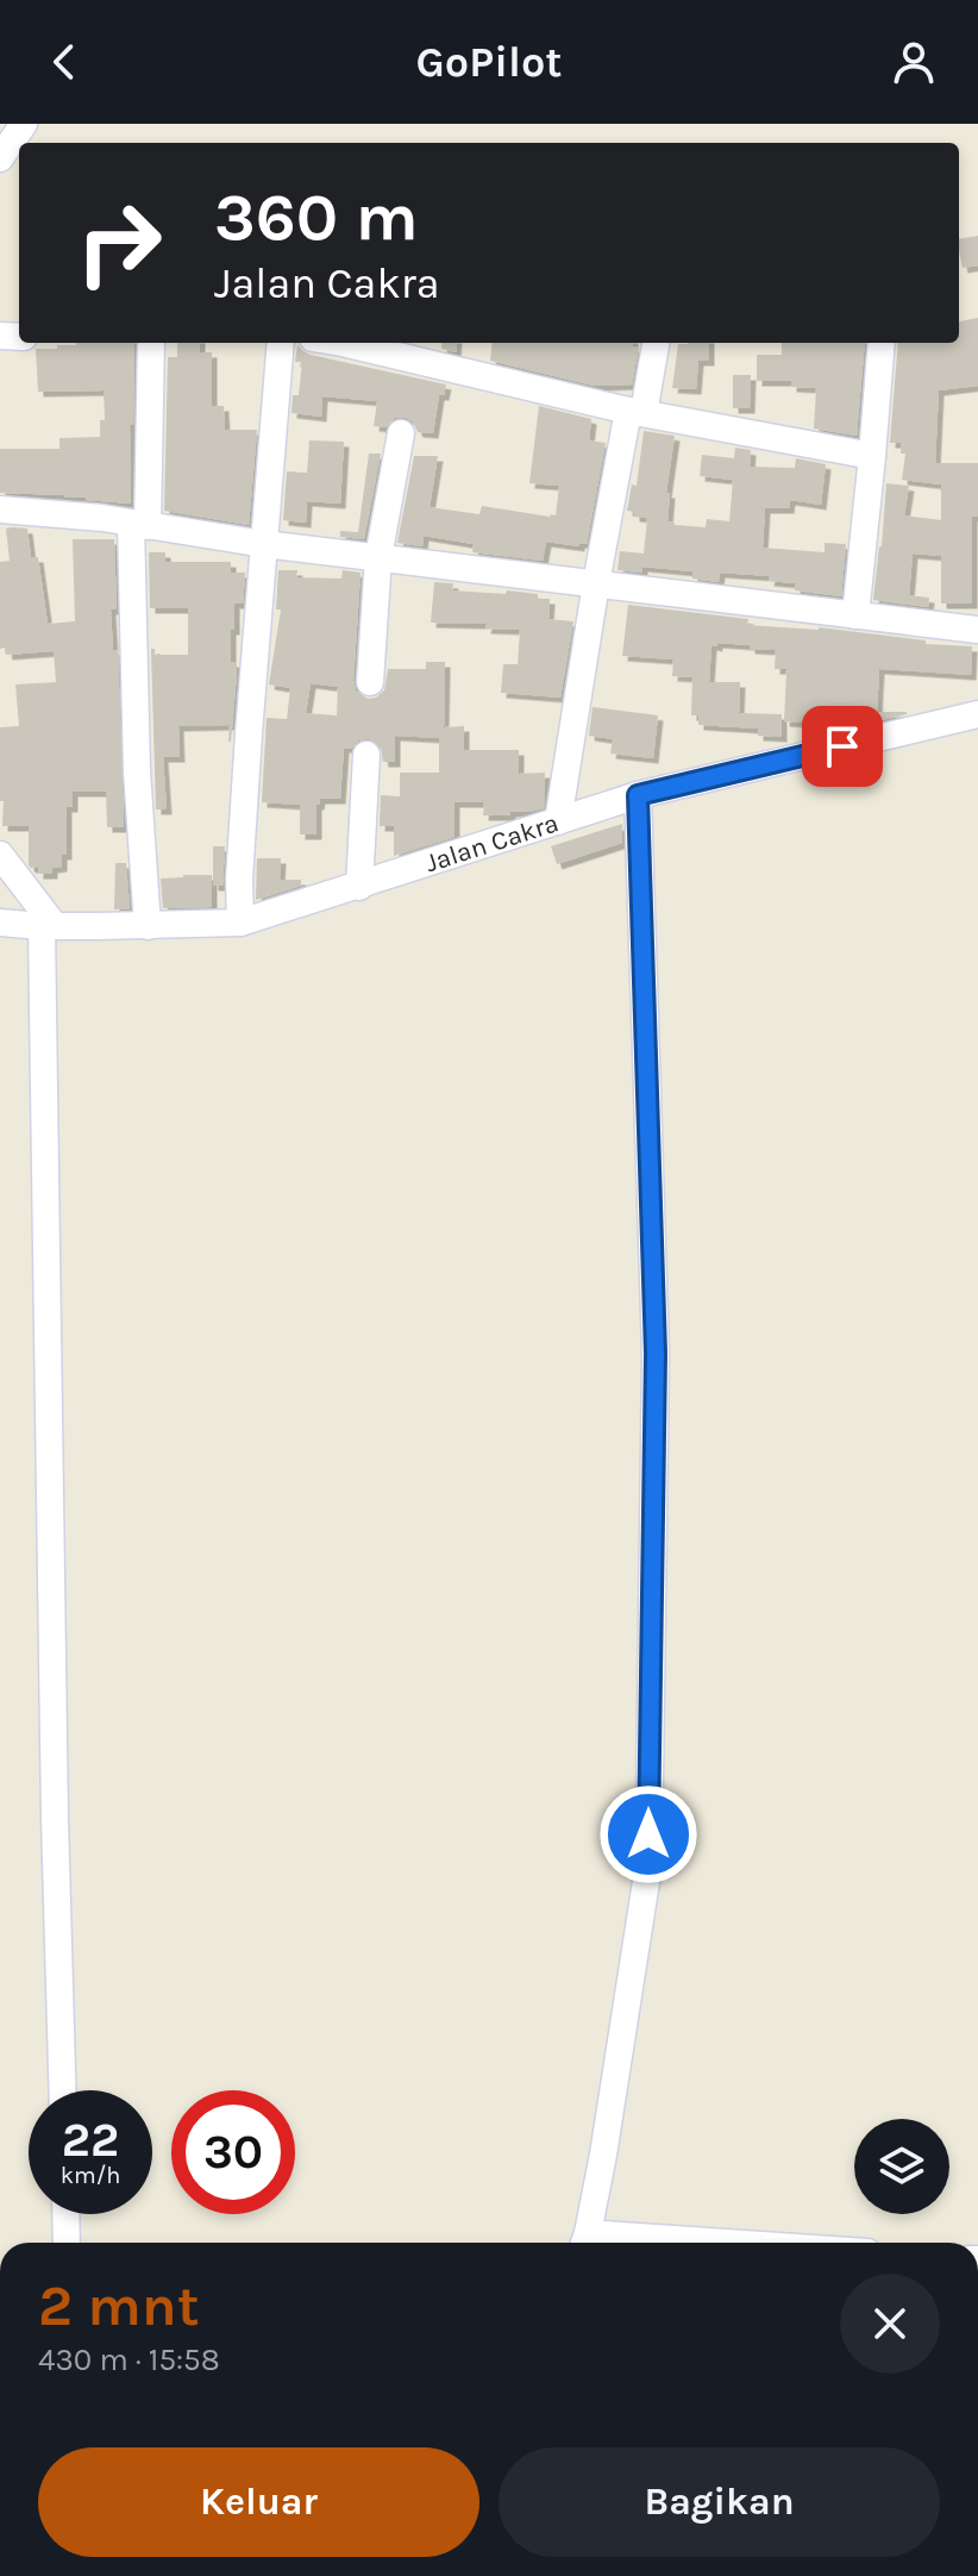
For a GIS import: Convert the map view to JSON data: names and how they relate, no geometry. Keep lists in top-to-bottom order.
{
  "streets": {
    "street": ["Jalan Cakra"]
  },
  "page": {
    "header": "GoPilot",
    "turn": ["360 m", "Jalan Cakra"],
    "speed": "22 km/h",
    "limit": "30",
    "heading": ["2 mnt", "430 m · 15:58"],
    "buttons": ["Keluar", "Bagikan"]
  }
}
